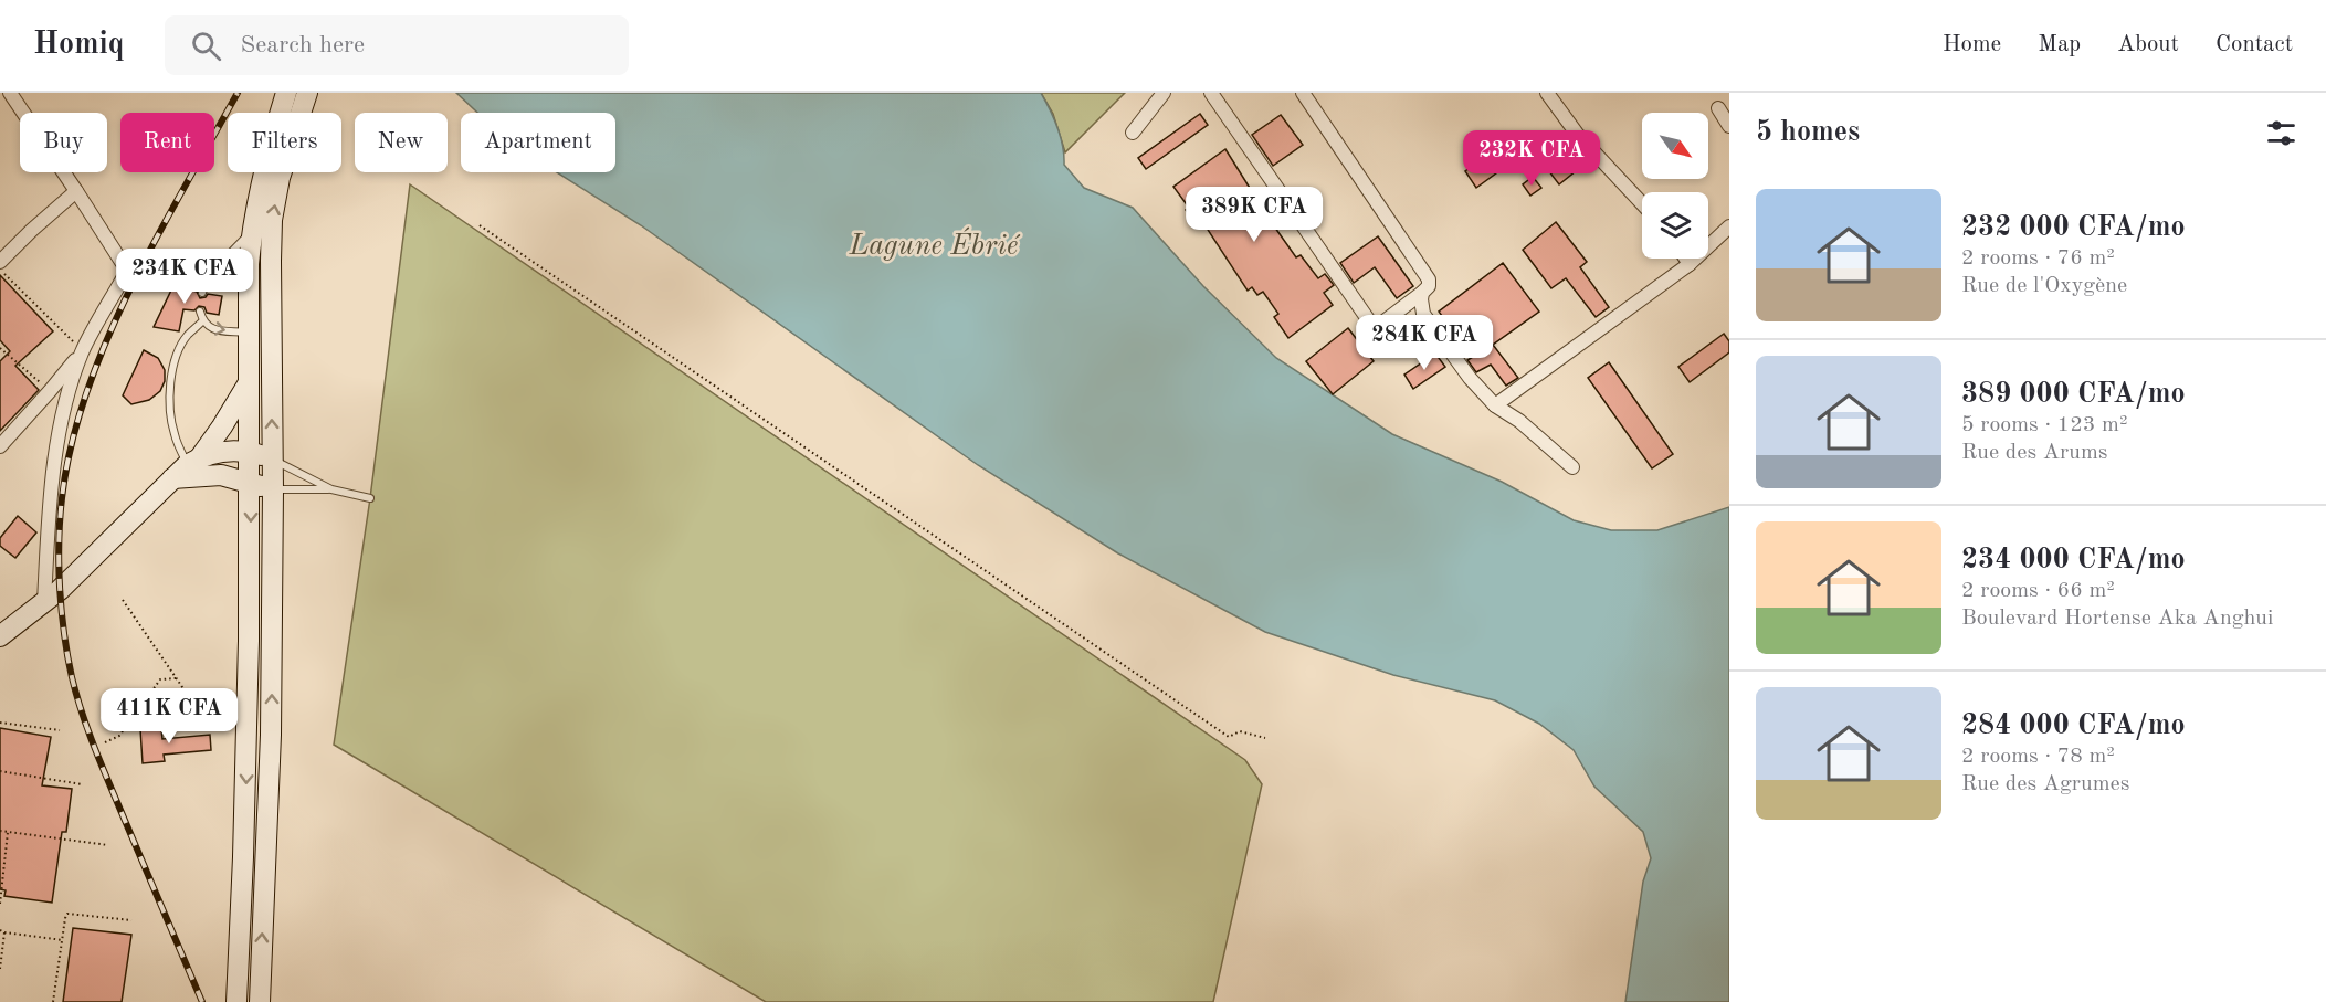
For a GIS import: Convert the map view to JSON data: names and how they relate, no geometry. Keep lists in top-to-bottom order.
{
  "water": ["Lagune Ébrié"],
  "north": "bottom right",
  "page": {
    "header": "Homiq",
    "search": "Search here",
    "nav": [
      "Home",
      "Map",
      "About",
      "Contact"
    ],
    "heading": "5 homes",
    "chip": [
      "Buy",
      "Rent",
      "Filters",
      "New",
      "Apartment"
    ],
    "price": [
      "232K CFA",
      "389K CFA",
      "234K CFA",
      "284K CFA",
      "411K CFA"
    ],
    "list": [
      {
        "name": "232 000 CFA/mo",
        "note": "2 rooms · 76 m² · Rue de l'Oxygène"
      },
      {
        "name": "389 000 CFA/mo",
        "note": "5 rooms · 123 m² · Rue des Arums"
      },
      {
        "name": "234 000 CFA/mo",
        "note": "2 rooms · 66 m² · Boulevard Hortense Aka Anghui"
      },
      {
        "name": "284 000 CFA/mo",
        "note": "2 rooms · 78 m² · Rue des Agrumes"
      }
    ]
  }
}
